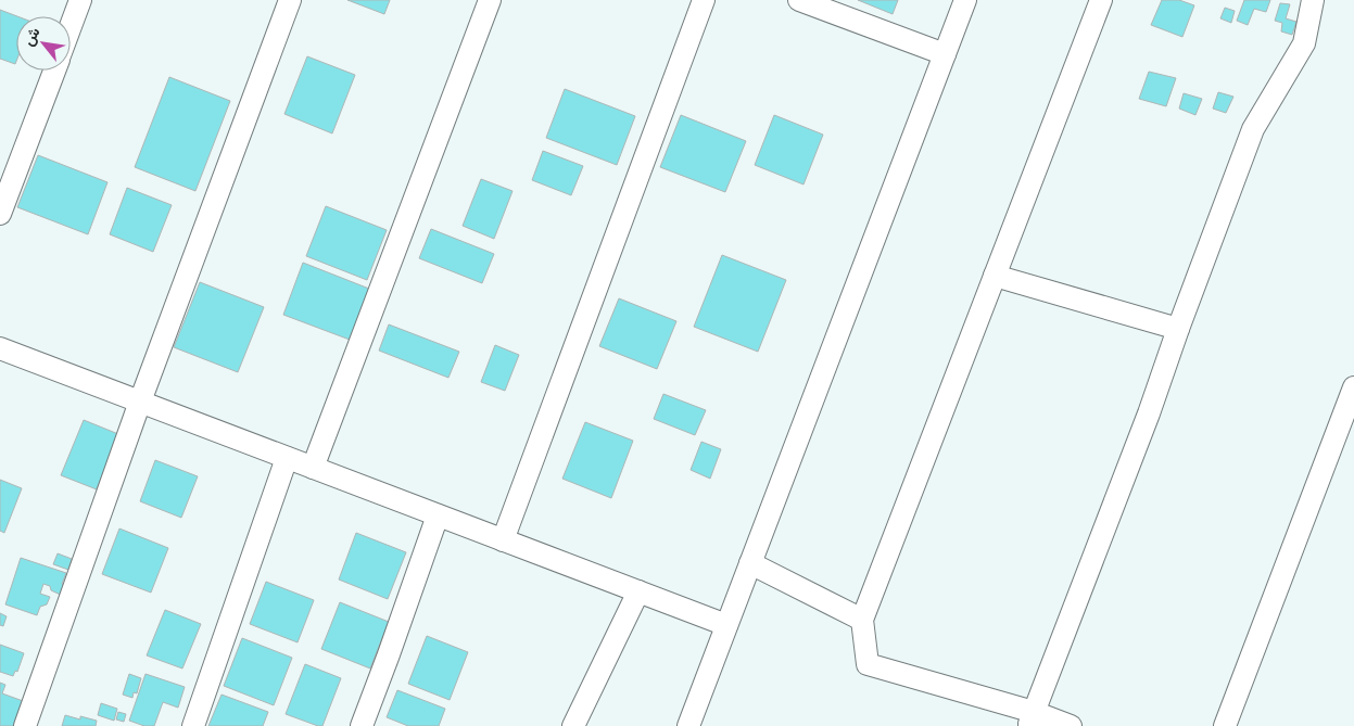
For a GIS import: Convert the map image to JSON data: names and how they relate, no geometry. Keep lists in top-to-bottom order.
{
  "north": "top left"
}
